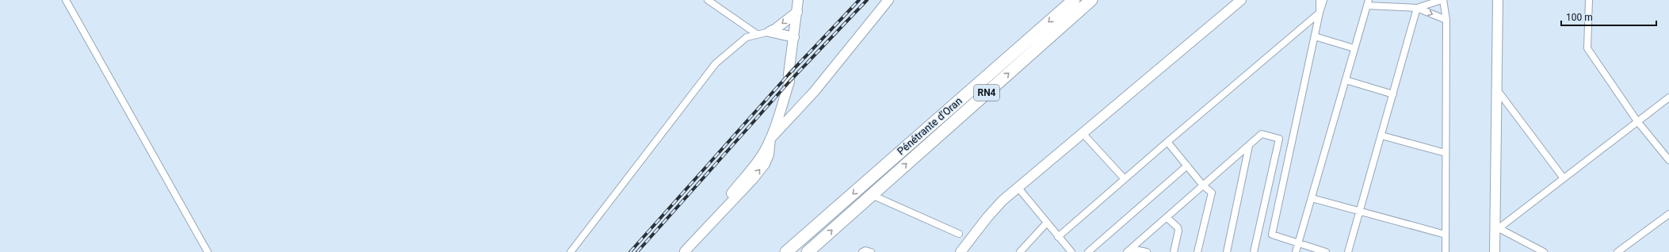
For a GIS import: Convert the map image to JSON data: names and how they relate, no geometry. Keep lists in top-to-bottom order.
{
  "streets": {
    "highway": ["RN4", "Pénétrante d'Oran"]
  },
  "scale_bar": "100 m"
}
